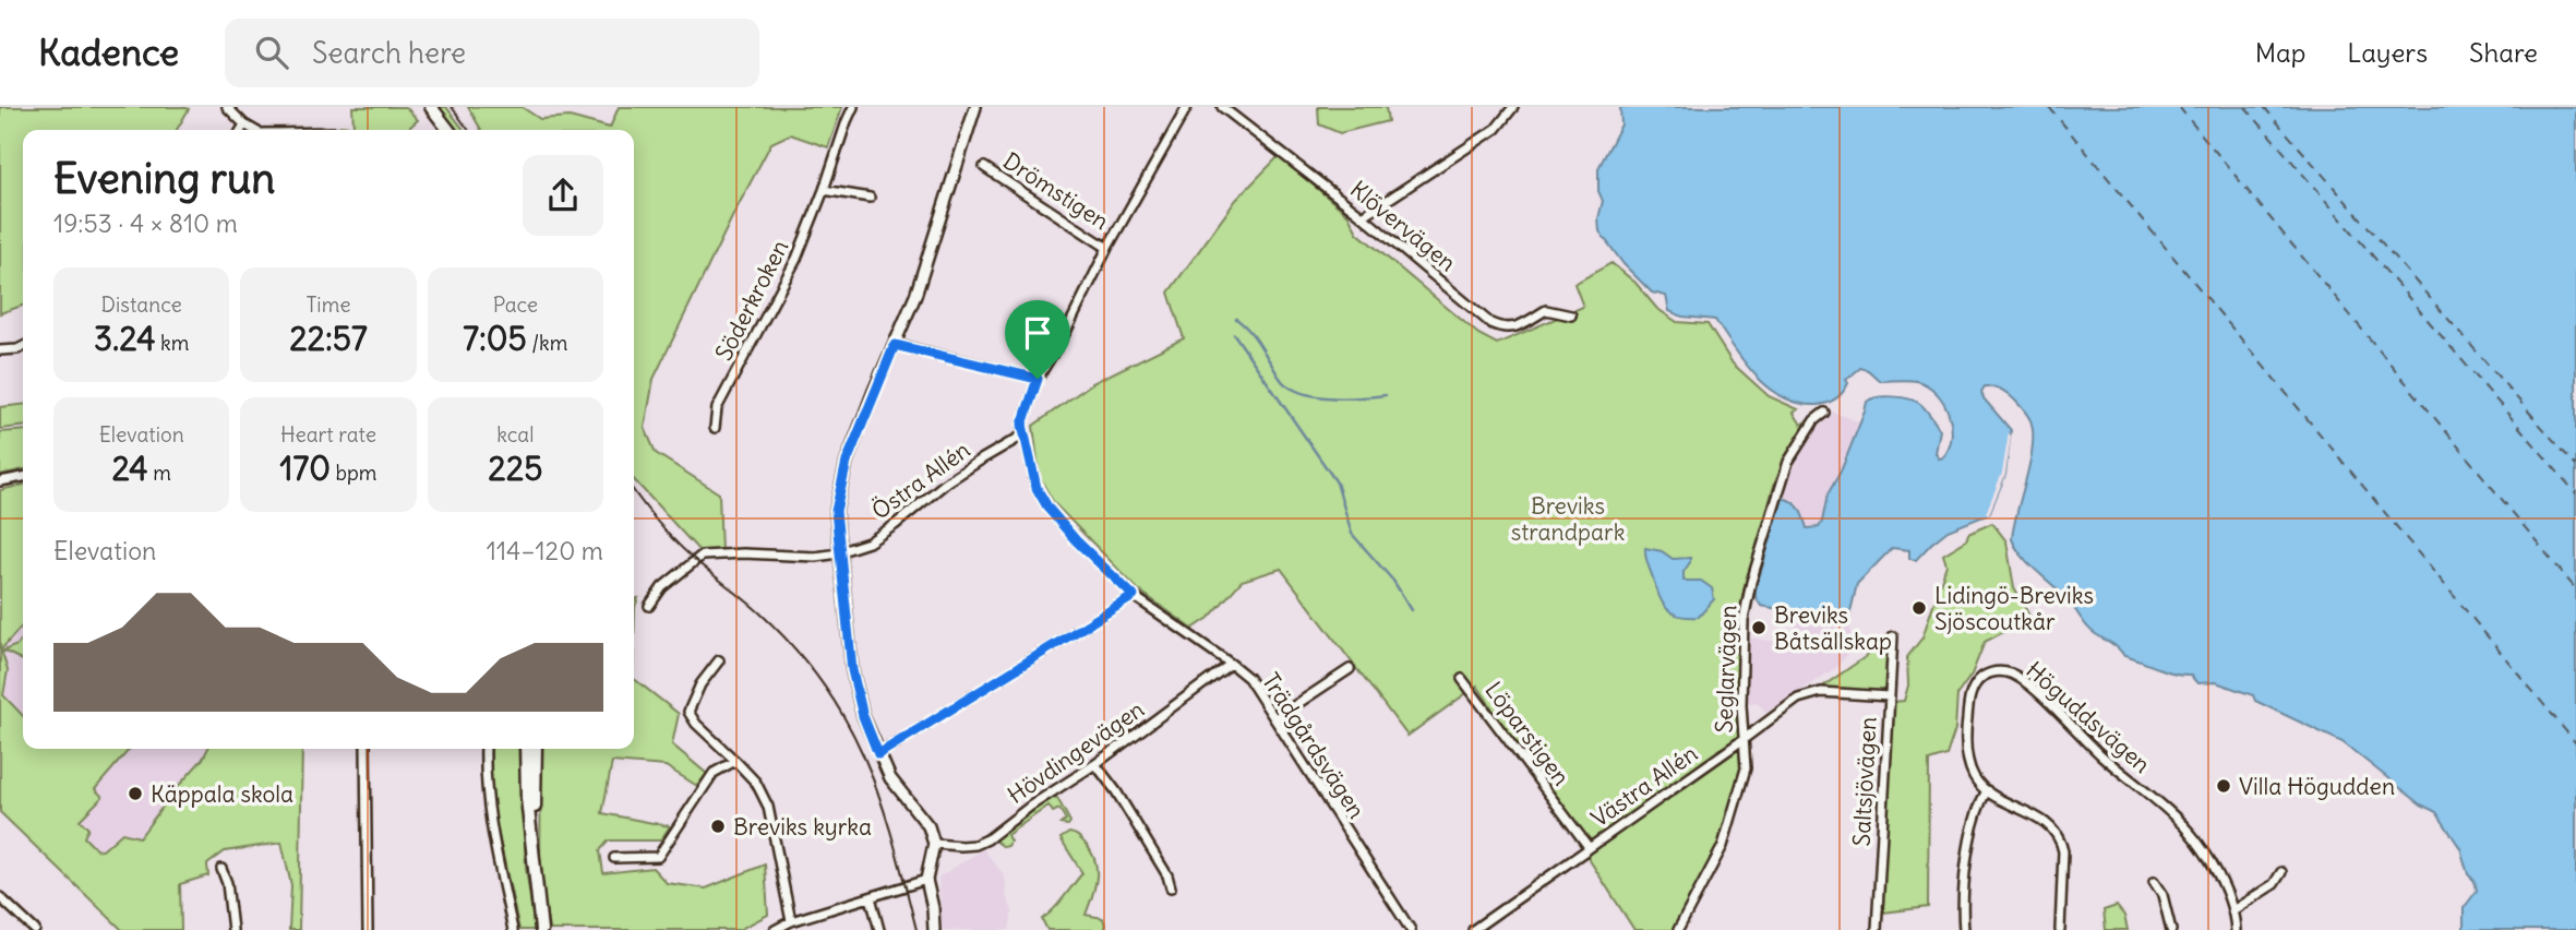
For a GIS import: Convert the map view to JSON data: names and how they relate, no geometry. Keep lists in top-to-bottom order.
{
  "streets": {
    "street": [
      "Drömstigen",
      "Klövervägen",
      "Söderkroken",
      "Östra Allén",
      "Seglarvägen",
      "Höguddsvägen",
      "Löparstigen",
      "Trädgårdsvägen",
      "Hövdingevägen",
      "Saltsjövägen",
      "Västra Allén"
    ]
  },
  "crossings": [
    ["Drömstigen", "Trädgårdsvägen"],
    ["Östra Allén", "Trädgårdsvägen"],
    ["Seglarvägen", "Västra Allén"],
    ["Löparstigen", "Västra Allén"],
    ["Trädgårdsvägen", "Hövdingevägen"],
    ["Saltsjövägen", "Västra Allén"]
  ],
  "parks": ["Breviks strandpark"],
  "places": [
    "Lidingö-Breviks Sjöscoutkår",
    "Breviks Båtsällskap",
    "Villa Högudden",
    "Käppala skola",
    "Breviks kyrka"
  ],
  "page": {
    "header": "Kadence",
    "search": "Search here",
    "nav": ["Map", "Layers", "Share"],
    "heading": ["Evening run", "19:53 · 4 × 810 m"],
    "stats": [
      ["Distance", "3.24 km"],
      ["Time", "22:57"],
      ["Pace", "7:05 /km"],
      ["Elevation", "24 m"],
      ["Heart rate", "170 bpm"],
      ["kcal", "225"]
    ],
    "chart": ["Elevation", "114–120 m"]
  }
}
